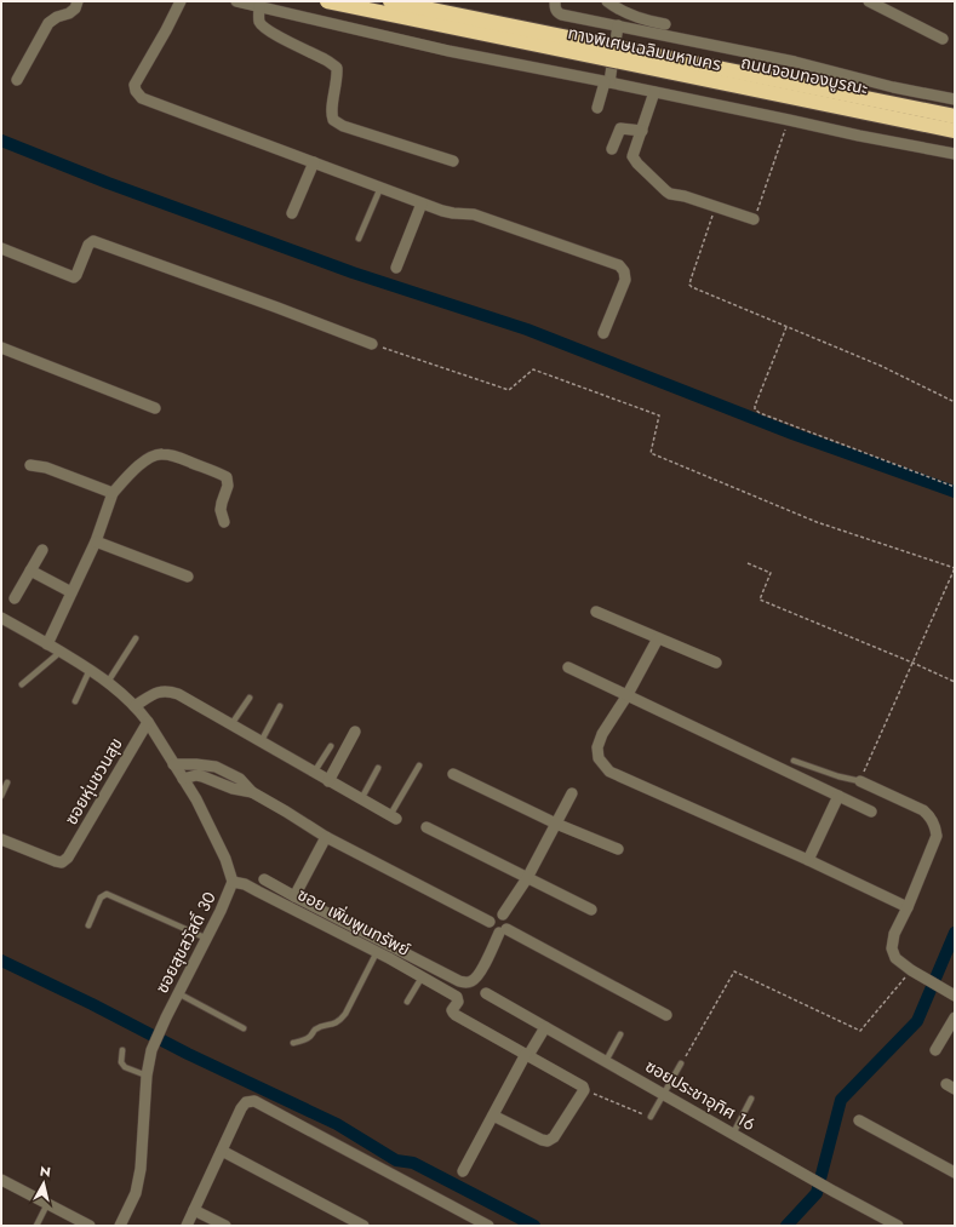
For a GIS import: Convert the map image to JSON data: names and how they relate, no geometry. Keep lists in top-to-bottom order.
{
  "streets": {
    "highway": ["ทางพิเศษเฉลิมมหานคร"],
    "street": [
      "ถนนจอมทองบูรณะ",
      "ซอยหุ่นชวนสุข",
      "ซอย เพิ่มพูนทรัพย์",
      "ซอยสุขสวัสดิ์ 30",
      "ซอยประชาอุทิศ 16"
    ]
  },
  "crossings": [
    ["ซอยหุ่นชวนสุข", "ซอยสุขสวัสดิ์ 30"],
    ["ซอย เพิ่มพูนทรัพย์", "ซอยสุขสวัสดิ์ 30"]
  ],
  "north": "top"
}
